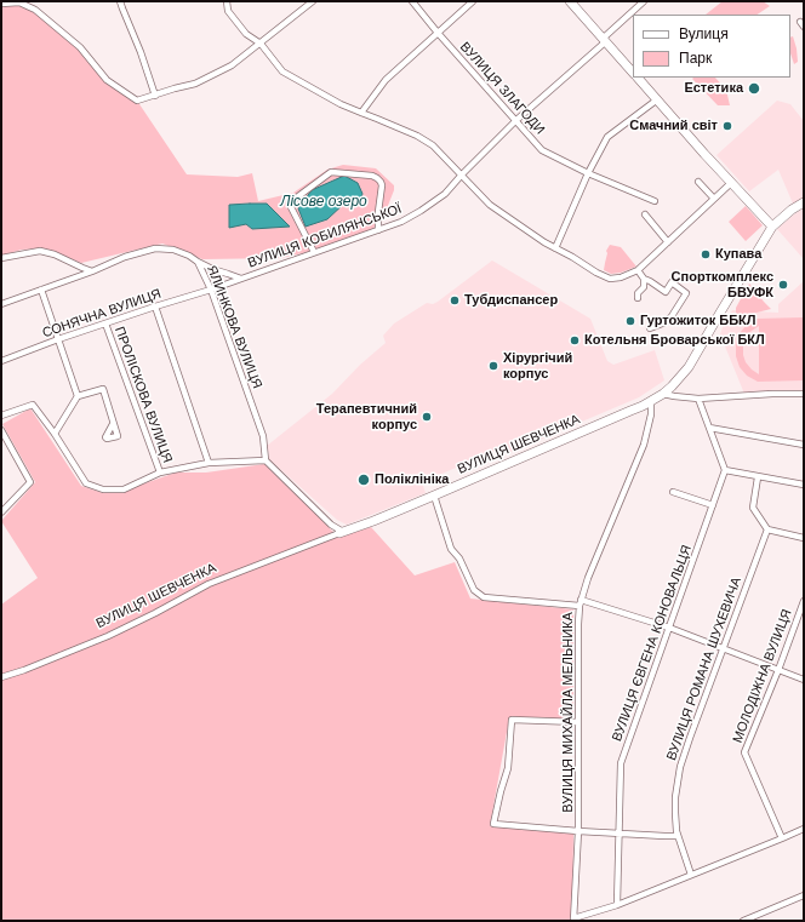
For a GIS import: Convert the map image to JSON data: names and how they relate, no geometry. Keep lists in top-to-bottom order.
{
  "streets": {
    "street": [
      "ВУЛИЦЯ ЗЛАГОДИ",
      "ВУЛИЦЯ КОБИЛЯНСЬКОЇ",
      "СОНЯЧНА ВУЛИЦЯ",
      "ЯЛИНКОВА ВУЛИЦЯ",
      "ПРОЛІСКОВА ВУЛИЦЯ",
      "ВУЛИЦЯ ШЕВЧЕНКА",
      "ВУЛИЦЯ ЄВГЕНА КОНОВАЛЬЦЯ",
      "ВУЛИЦЯ РОМАНА ШУХЕВИЧА",
      "МОЛОДІЖНА ВУЛИЦЯ",
      "ВУЛИЦЯ МИХАЙЛА МЕЛЬНИКА"
    ]
  },
  "crossings": [
    ["ВУЛИЦЯ ЗЛАГОДИ", "ВУЛИЦЯ КОБИЛЯНСЬКОЇ"],
    ["ВУЛИЦЯ КОБИЛЯНСЬКОЇ", "СОНЯЧНА ВУЛИЦЯ"],
    ["ВУЛИЦЯ КОБИЛЯНСЬКОЇ", "ЯЛИНКОВА ВУЛИЦЯ"],
    ["СОНЯЧНА ВУЛИЦЯ", "ЯЛИНКОВА ВУЛИЦЯ"],
    ["СОНЯЧНА ВУЛИЦЯ", "ПРОЛІСКОВА ВУЛИЦЯ"],
    ["ВУЛИЦЯ ШЕВЧЕНКА", "ВУЛИЦЯ МИХАЙЛА МЕЛЬНИКА"]
  ],
  "water": ["Лісове озеро"],
  "places": [
    "Естетика",
    "Смачний світ",
    "Купава",
    "Спорткомплекс БВУФК",
    "Тубдиспансер",
    "Гуртожиток ББКЛ",
    "Котельня Броварської БКЛ",
    "Хірургічий корпус",
    "Терапевтичний корпус",
    "Поліклініка"
  ],
  "legend": ["Вулиця", "Парк"]
}
